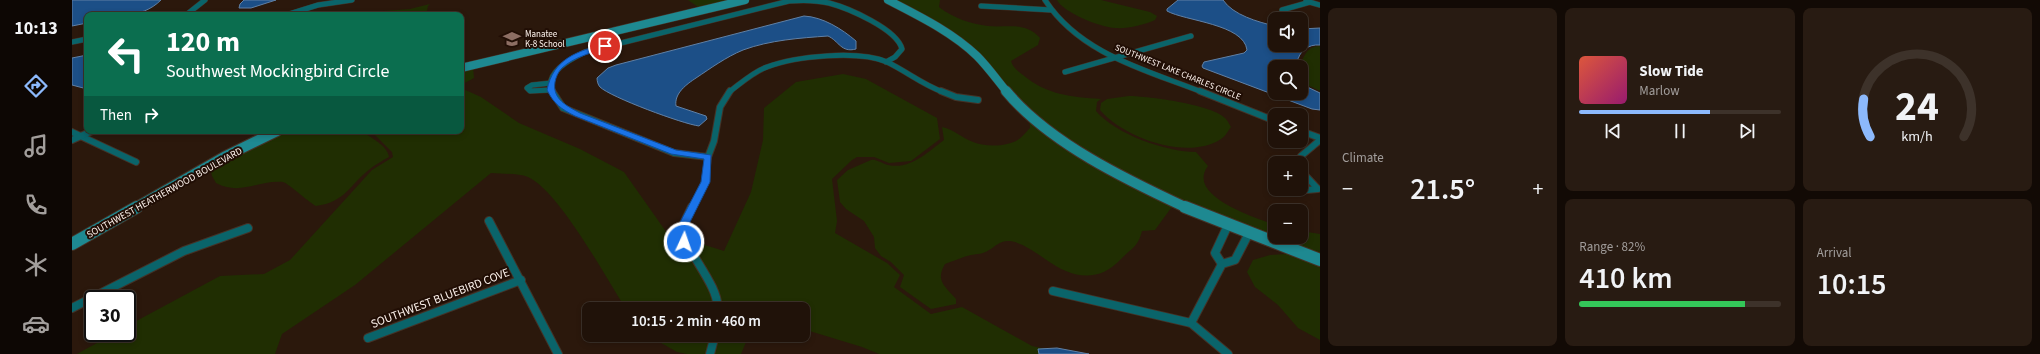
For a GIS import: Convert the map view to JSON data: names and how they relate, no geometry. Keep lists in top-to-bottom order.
{
  "streets": {
    "street": ["SOUTHWEST LAKE CHARLES CIRCLE", "SOUTHWEST HEATHERWOOD BOULEVARD", "SOUTHWEST BLUEBIRD COVE"]
  },
  "places": {
    "school or university": ["Manatee K-8 School"]
  },
  "page": {
    "tabs": "10:13",
    "tile": [
      "Climate",
      ["Range · 82%", "410 km"],
      ["Arrival", "10:15"]
    ],
    "map_buttons": ["+", "−"],
    "turn": ["120 m", "Southwest Mockingbird Circle"],
    "song": ["Slow Tide", "Marlow"],
    "then": "Then",
    "heat": ["−", "21.5°", "+"],
    "limit": "30",
    "trip": "10:15 · 2 min · 460 m",
    "gauge": ["24", "km/h"]
  }
}
